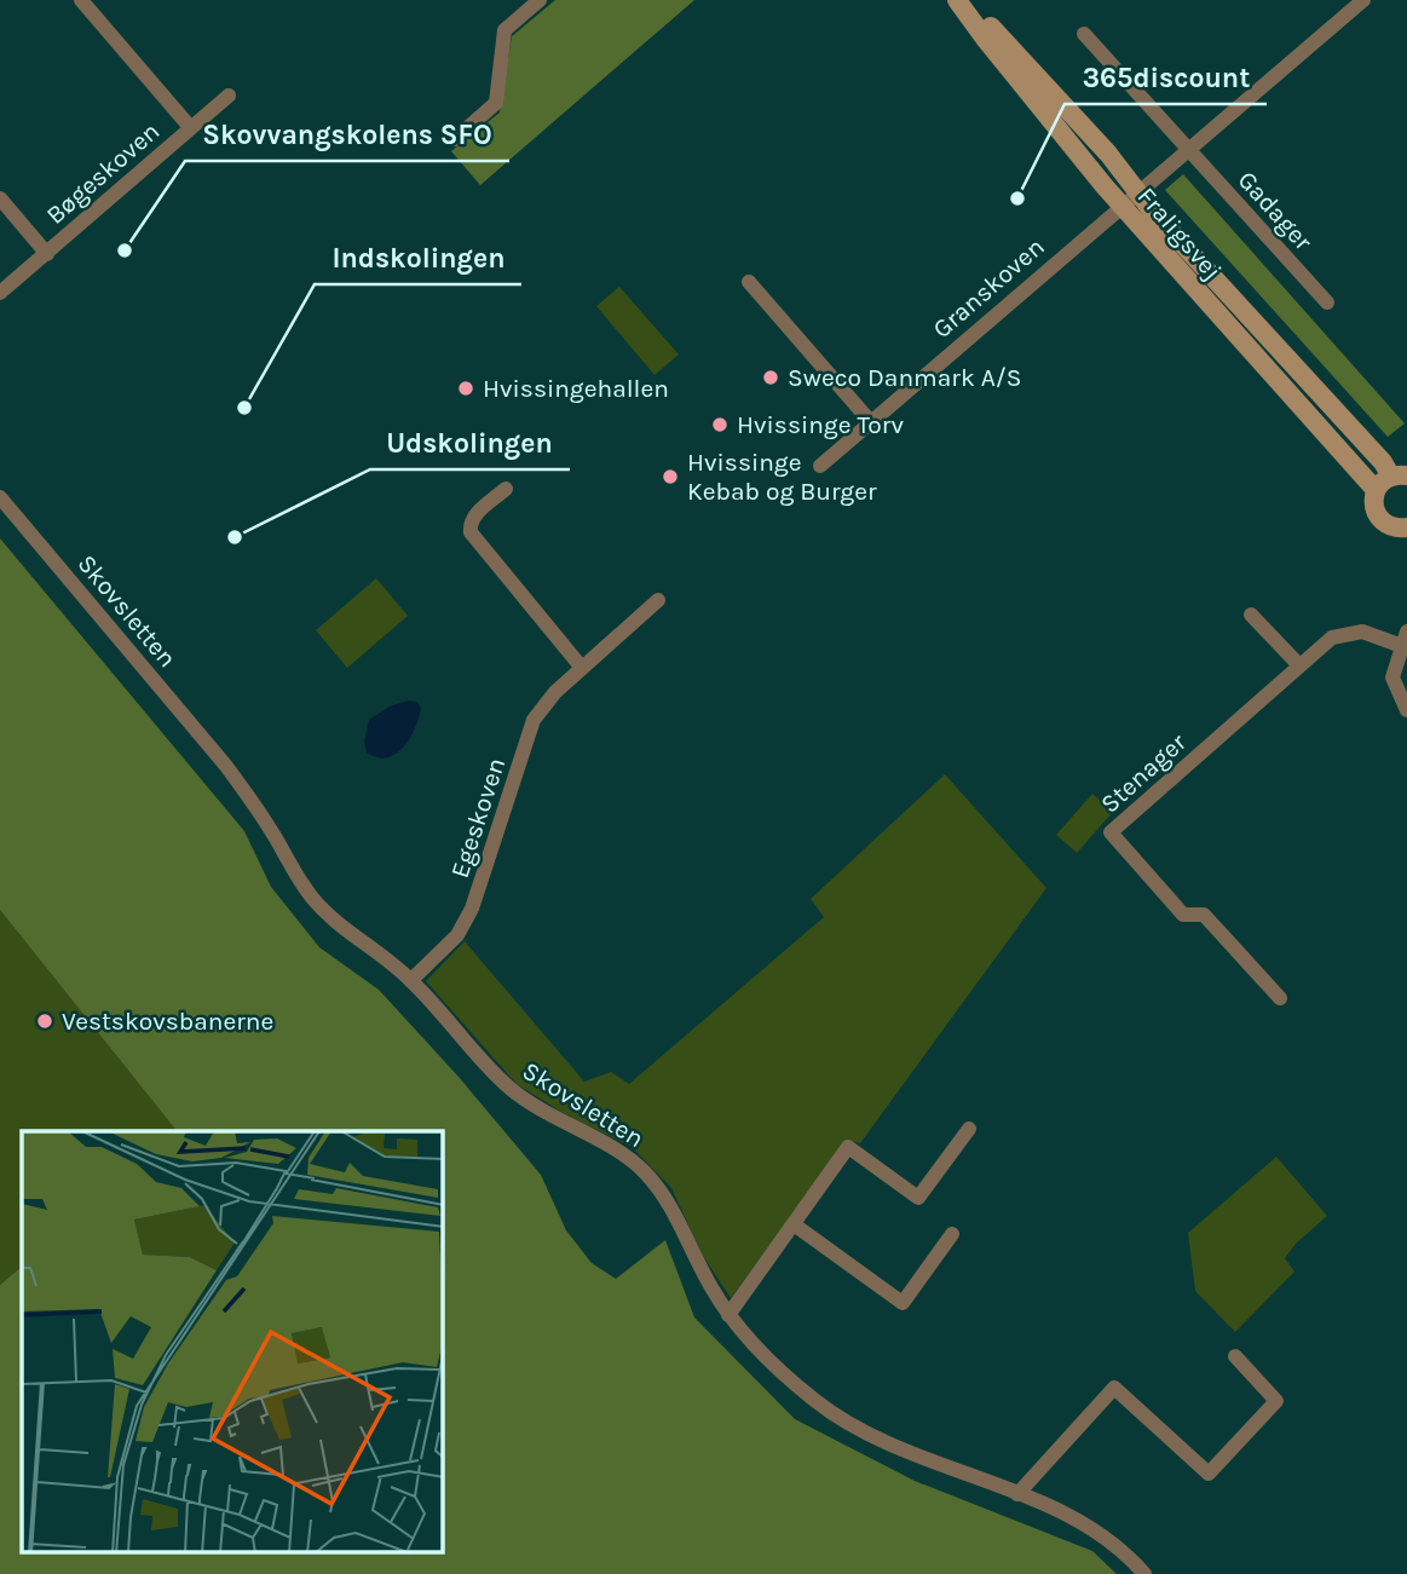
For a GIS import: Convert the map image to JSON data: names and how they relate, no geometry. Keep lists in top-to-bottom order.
{
  "streets": {
    "street": [
      "Bøgeskoven",
      "Gadager",
      "Fraligsvej",
      "Granskoven",
      "Skovsletten",
      "Stenager",
      "Egeskoven"
    ]
  },
  "crossings": [
    ["Fraligsvej", "Granskoven"],
    ["Skovsletten", "Egeskoven"]
  ],
  "places": [
    "365discount",
    "Skovvangskolens SFO",
    "Sweco Danmark A/S",
    "Hvissingehallen",
    "Indskolingen",
    "Hvissinge Torv",
    "Hvissinge Kebab og Burger",
    "Udskolingen",
    "Vestskovsbanerne"
  ]
}
